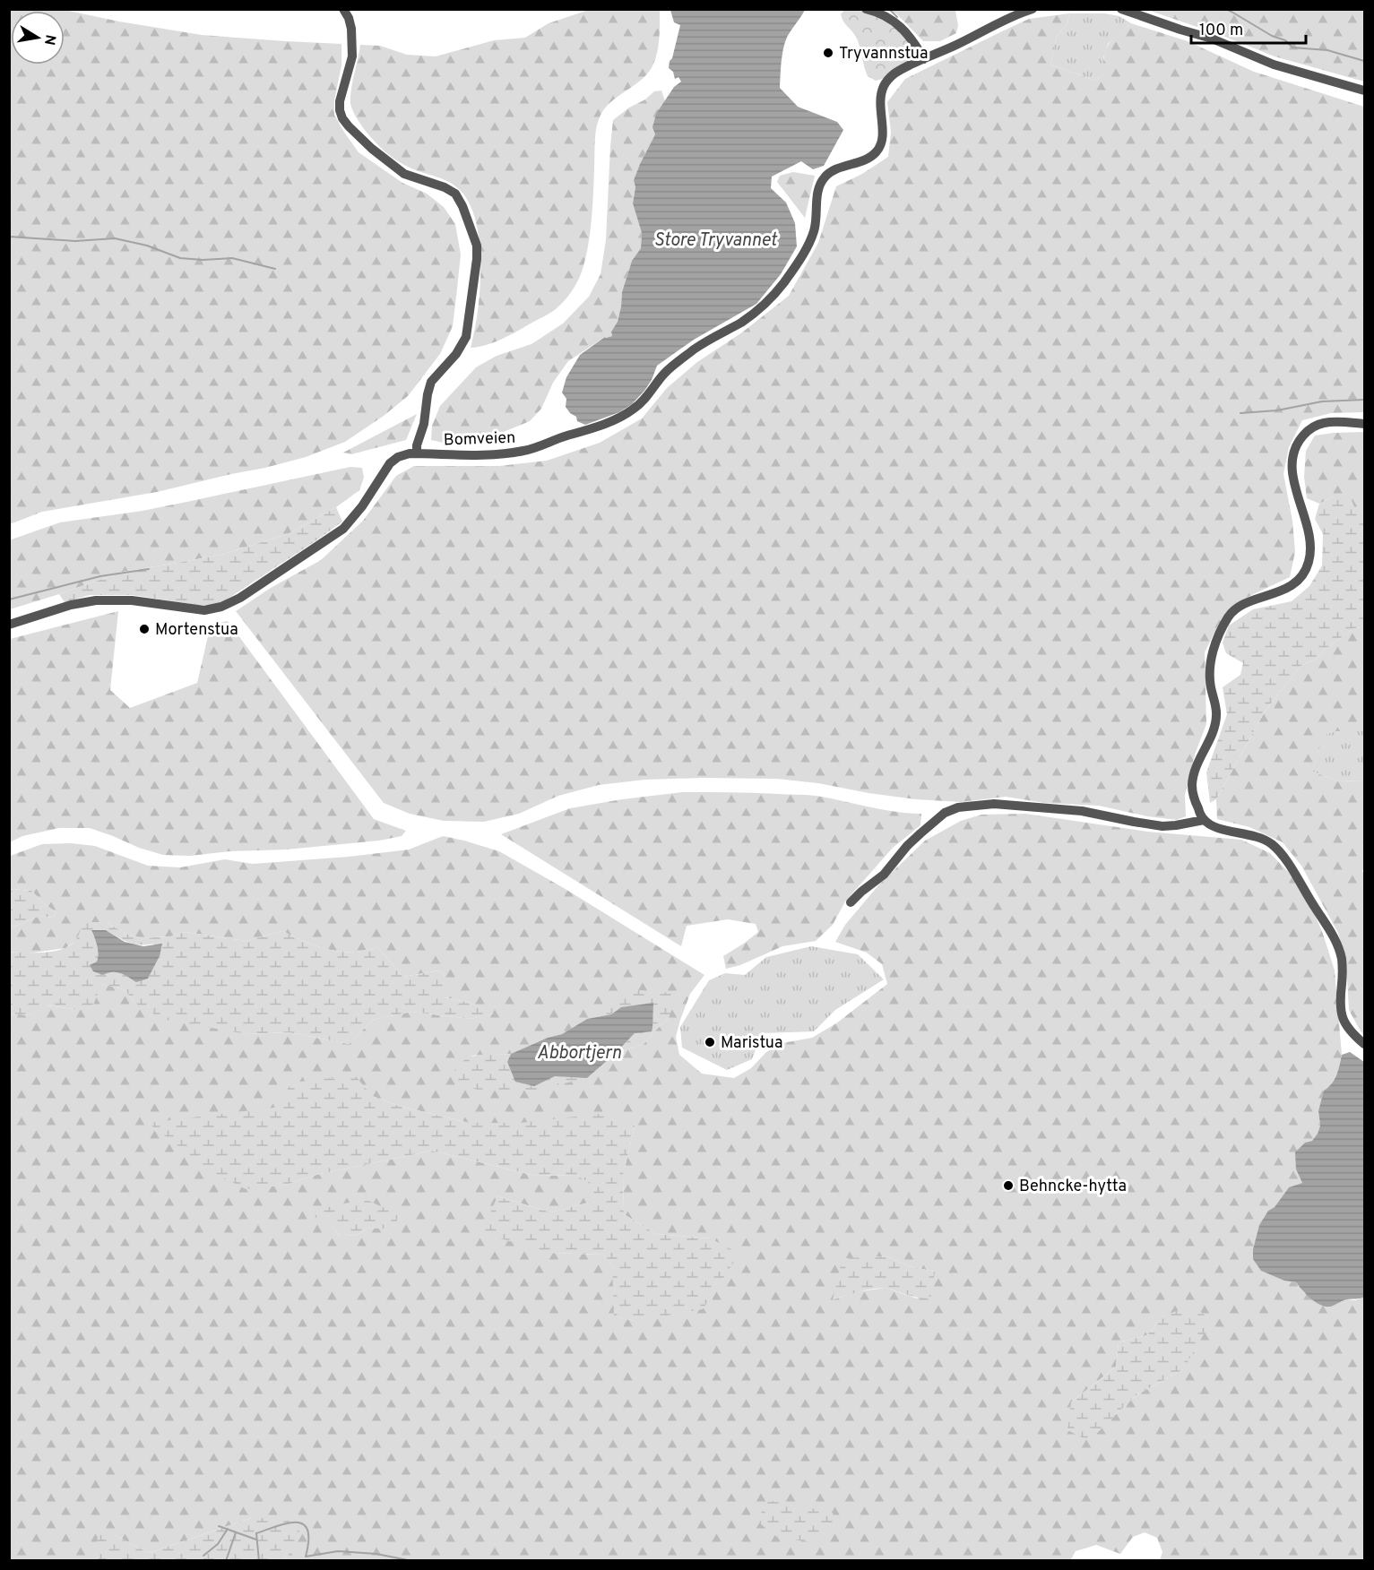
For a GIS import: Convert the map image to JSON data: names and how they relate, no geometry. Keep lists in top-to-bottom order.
{
  "streets": {
    "street": ["Bomveien"]
  },
  "water": ["Store Tryvannet", "Abbortjern"],
  "places": [
    "Tryvannstua",
    "Mortenstua",
    "Maristua",
    "Behncke-hytta"
  ],
  "scale_bar": "100 m",
  "north": "right"
}
